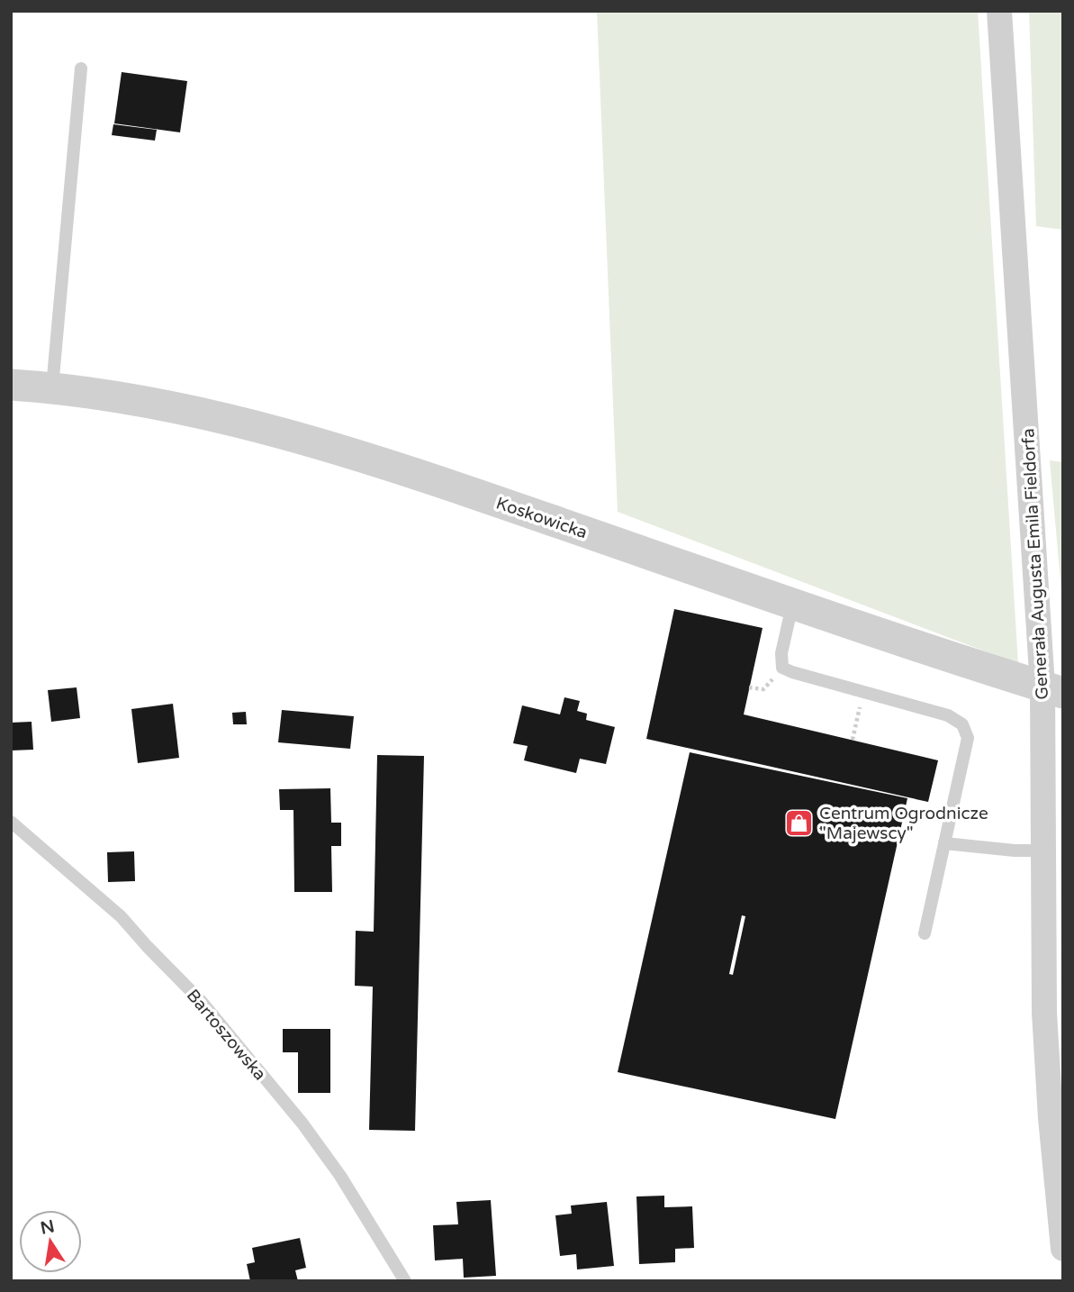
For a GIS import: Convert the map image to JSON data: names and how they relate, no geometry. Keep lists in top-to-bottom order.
{
  "streets": {
    "street": ["Koskowicka", "Generała Augusta Emila Fieldorfa"],
    "lane": ["Bartoszowska"]
  },
  "crossings": [
    ["Koskowicka", "Generała Augusta Emila Fieldorfa"]
  ],
  "places": {
    "shop": ["Centrum Ogrodnicze \"Majewscy\""]
  },
  "north": "top"
}
